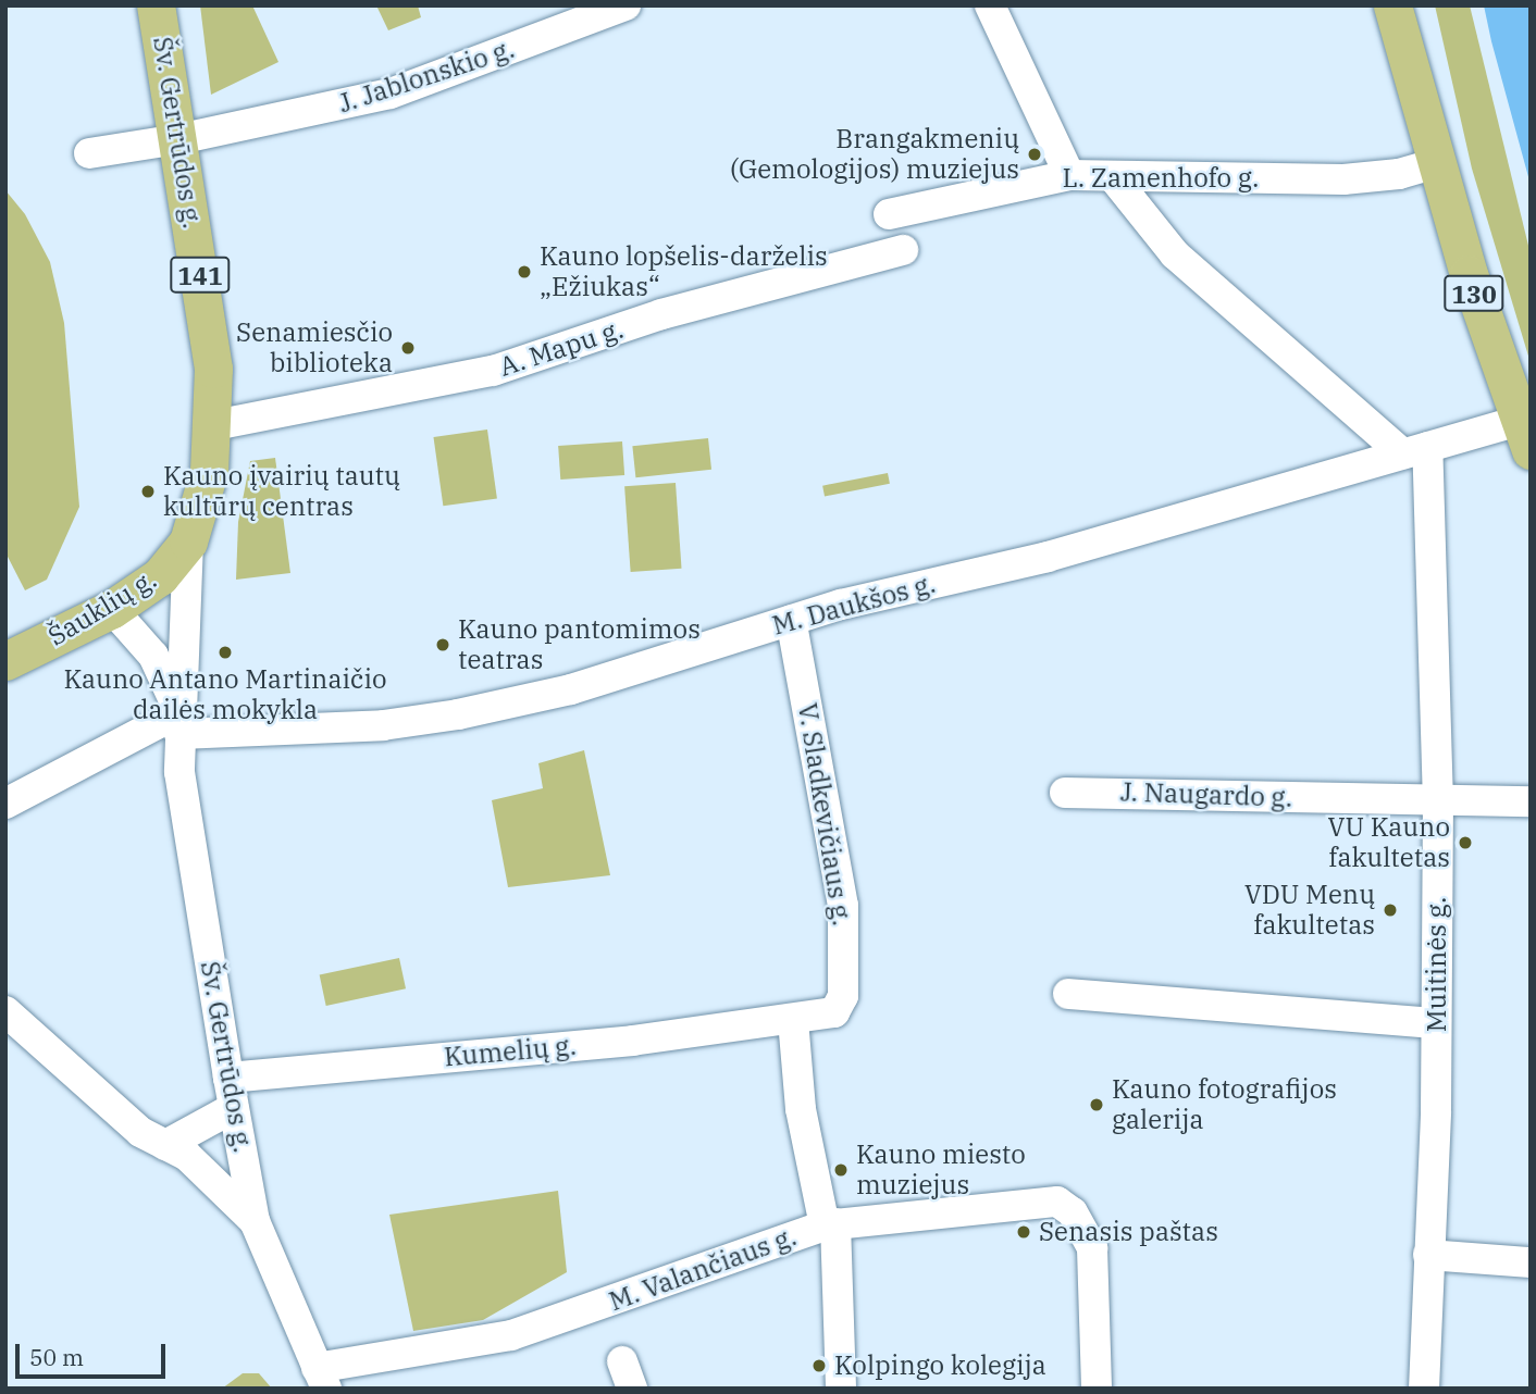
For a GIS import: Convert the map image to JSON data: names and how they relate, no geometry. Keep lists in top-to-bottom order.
{
  "streets": {
    "main road": [
      "Šv. Gertrūdos g.",
      "141",
      "130",
      "Šauklių g."
    ],
    "street": [
      "J. Jablonskio g.",
      "L. Zamenhofo g.",
      "A. Mapu g.",
      "M. Daukšos g.",
      "J. Naugardo g.",
      "V. Sladkevičiaus g.",
      "Muitinės g.",
      "Kumelių g.",
      "M. Valančiaus g."
    ]
  },
  "crossings": [
    ["J. Jablonskio g.", "Šv. Gertrūdos g."],
    ["Šv. Gertrūdos g.", "A. Mapu g."],
    ["Šv. Gertrūdos g.", "M. Daukšos g."],
    ["Šv. Gertrūdos g.", "Šauklių g."],
    ["Šv. Gertrūdos g.", "Kumelių g."],
    ["Šv. Gertrūdos g.", "M. Valančiaus g."],
    ["L. Zamenhofo g.", "130"],
    ["130", "M. Daukšos g."],
    ["M. Daukšos g.", "V. Sladkevičiaus g."],
    ["M. Daukšos g.", "Muitinės g."],
    ["J. Naugardo g.", "Muitinės g."],
    ["V. Sladkevičiaus g.", "Kumelių g."]
  ],
  "places": [
    "Brangakmenių (Gemologijos) muziejus",
    "Kauno lopšelis-darželis „Ežiukas“",
    "Senamiesčio biblioteka",
    "Kauno įvairių tautų kultūrų centras",
    "Kauno pantomimos teatras",
    "Kauno Antano Martinaičio dailės mokykla",
    "VU Kauno fakultetas",
    "VDU Menų fakultetas",
    "Kauno fotografijos galerija",
    "Kauno miesto muziejus",
    "Senasis paštas",
    "Kolpingo kolegija"
  ],
  "scale_bar": "50 m"
}
